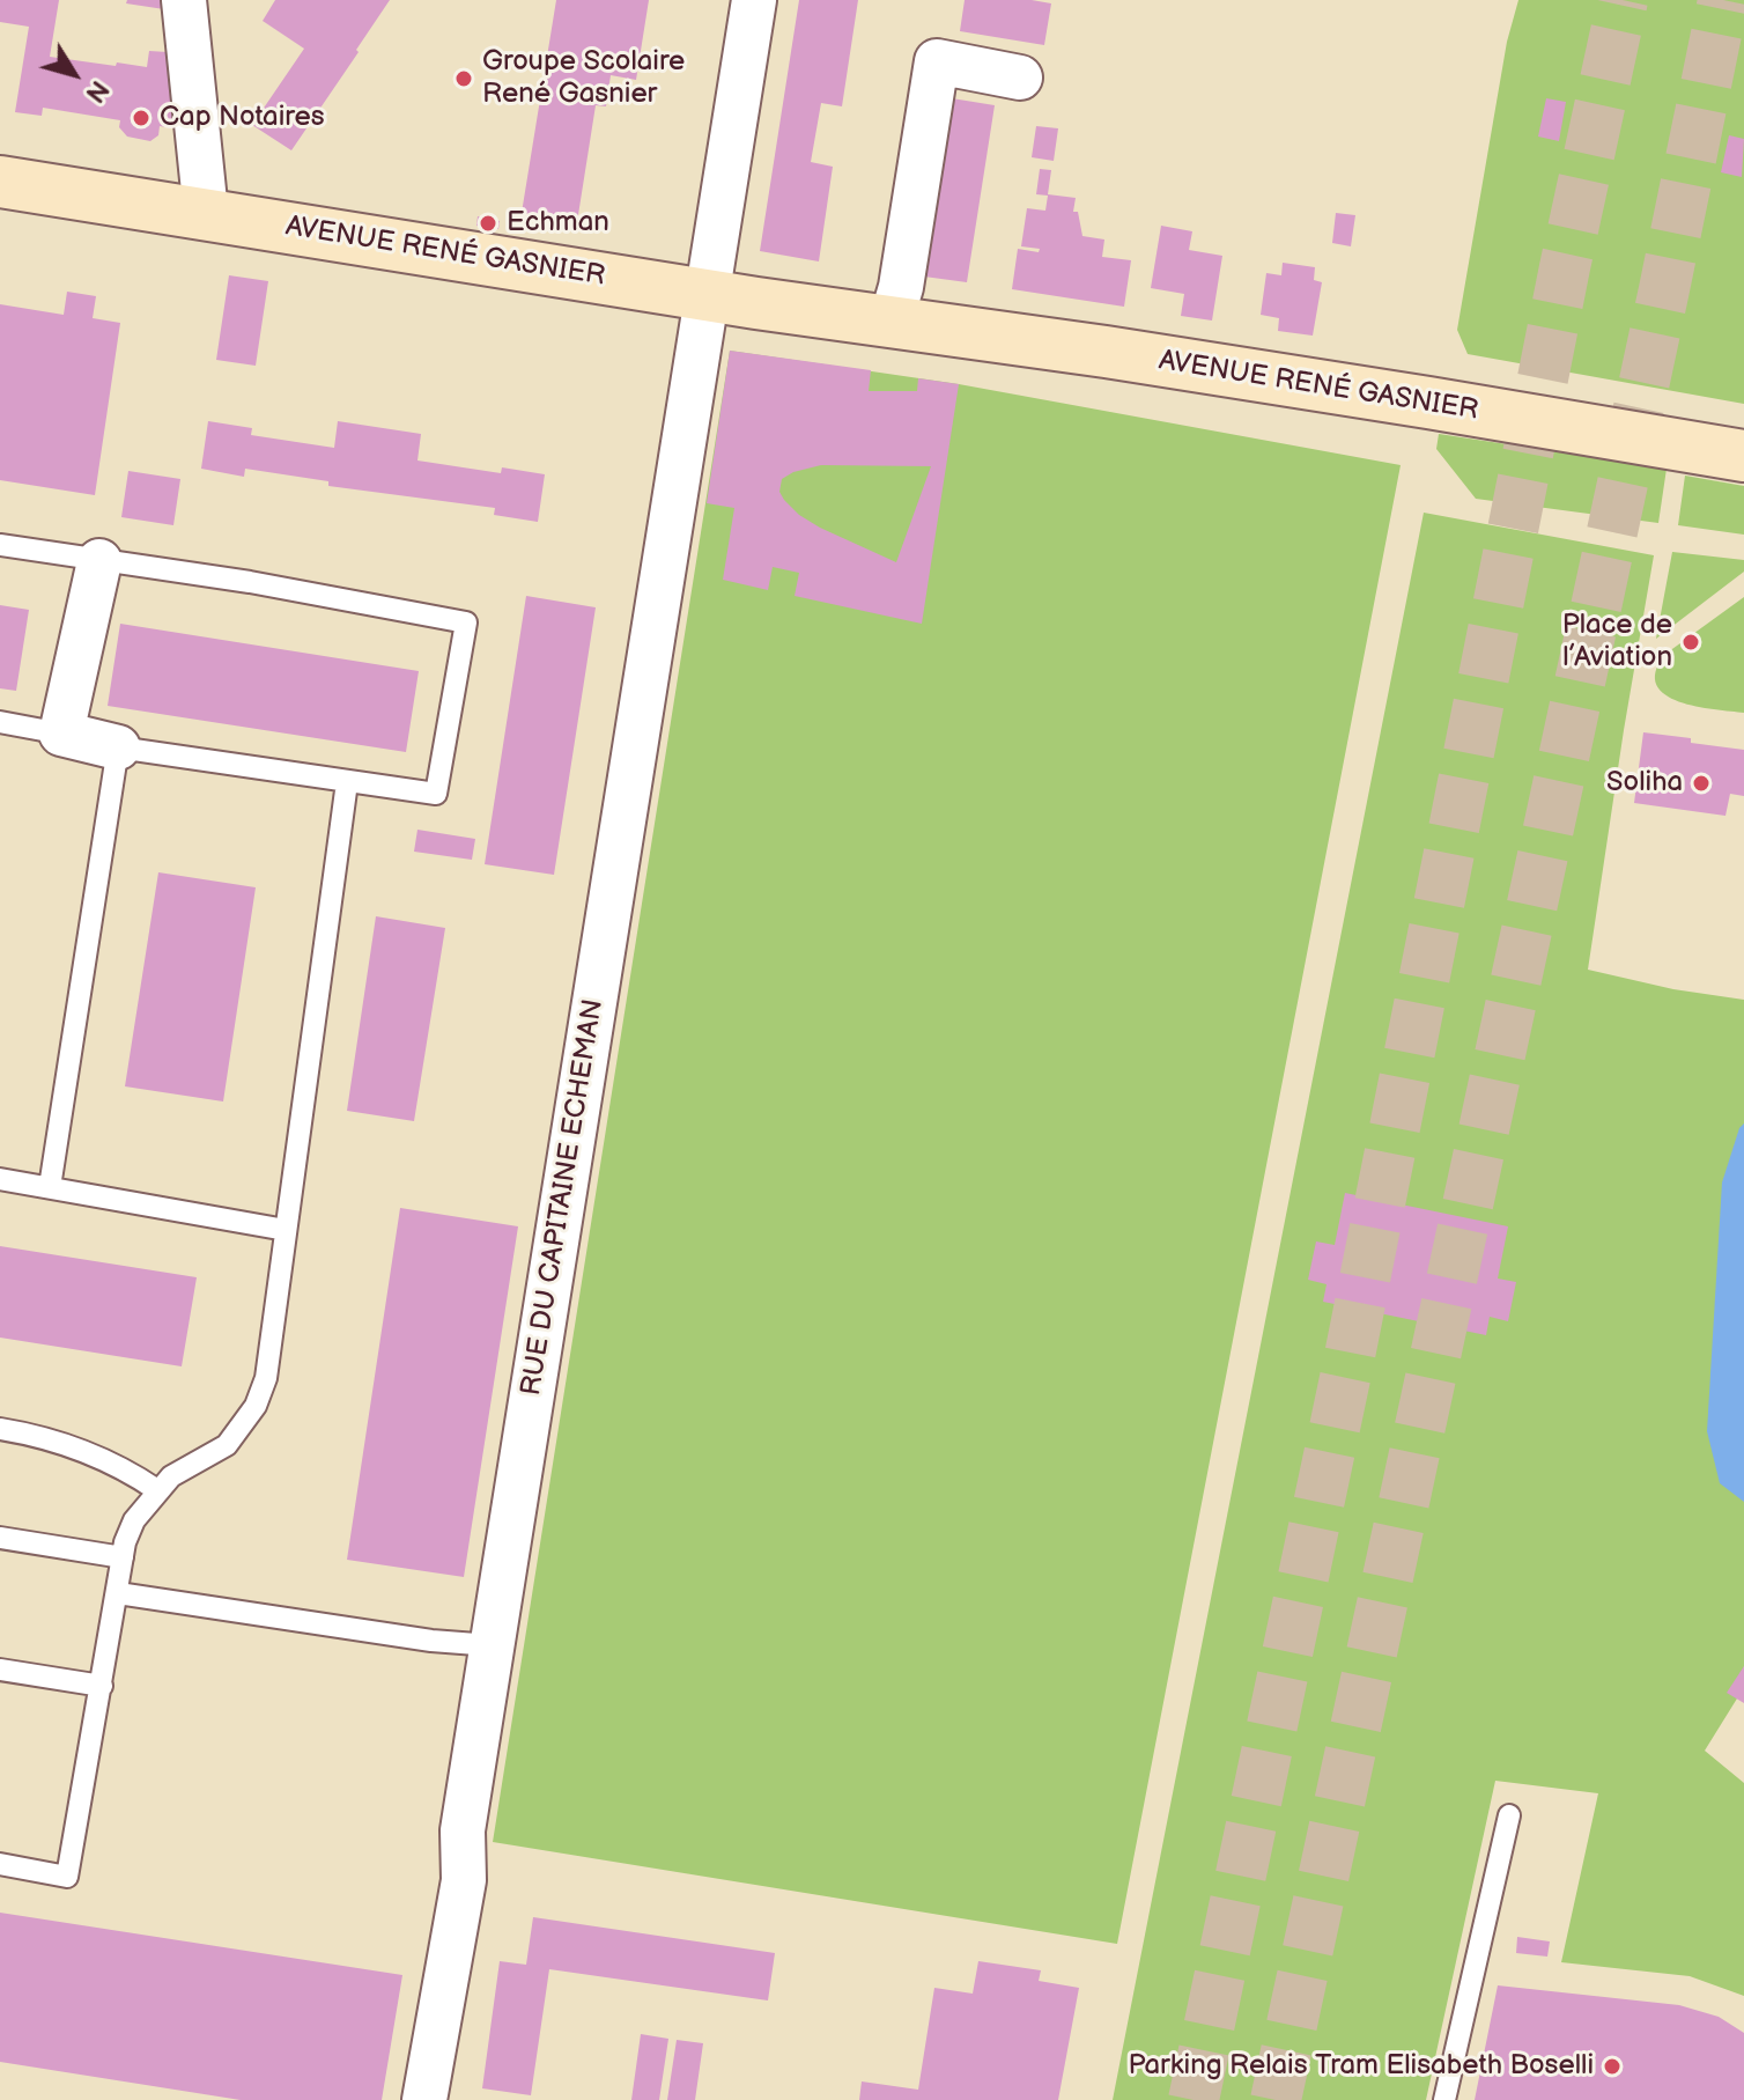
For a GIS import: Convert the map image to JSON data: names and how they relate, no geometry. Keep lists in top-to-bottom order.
{
  "streets": {
    "main road": ["AVENUE RENÉ GASNIER"],
    "street": ["RUE DU CAPITAINE ECHEMAN"]
  },
  "crossings": [
    ["AVENUE RENÉ GASNIER", "RUE DU CAPITAINE ECHEMAN"]
  ],
  "places": [
    "Groupe Scolaire René Gasnier",
    "Cap Notaires",
    "Echman",
    "Place de l’Aviation",
    "Soliha",
    "Parking Relais Tram Elisabeth Boselli"
  ],
  "north": "bottom right"
}
